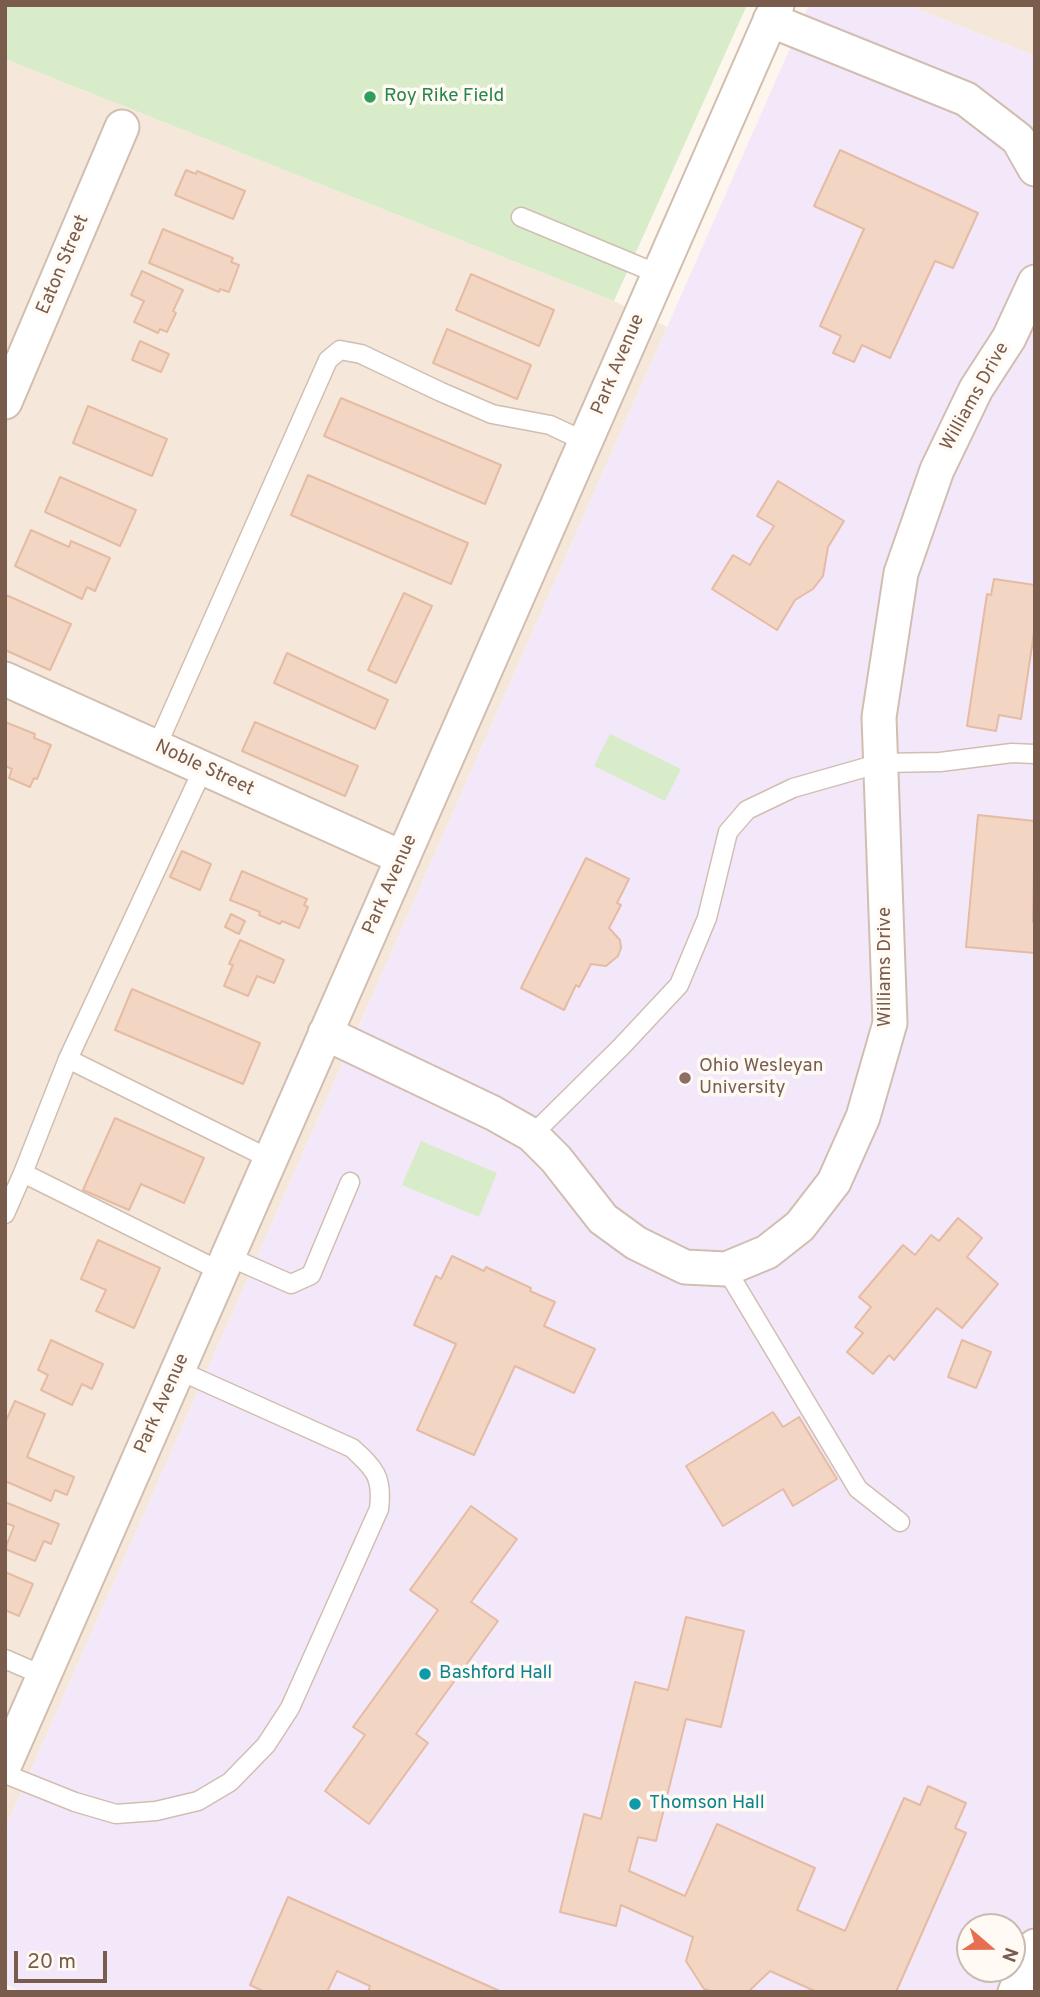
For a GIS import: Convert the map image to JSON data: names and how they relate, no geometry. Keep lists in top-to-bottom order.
{
  "streets": {
    "street": [
      "Eaton Street",
      "Park Avenue",
      "Williams Drive",
      "Noble Street"
    ]
  },
  "crossings": [
    ["Park Avenue", "Williams Drive"],
    ["Park Avenue", "Noble Street"]
  ],
  "places": [
    "Roy Rike Field",
    "Ohio Wesleyan University",
    "Bashford Hall",
    "Thomson Hall"
  ],
  "scale_bar": "20 m",
  "north": "right"
}
